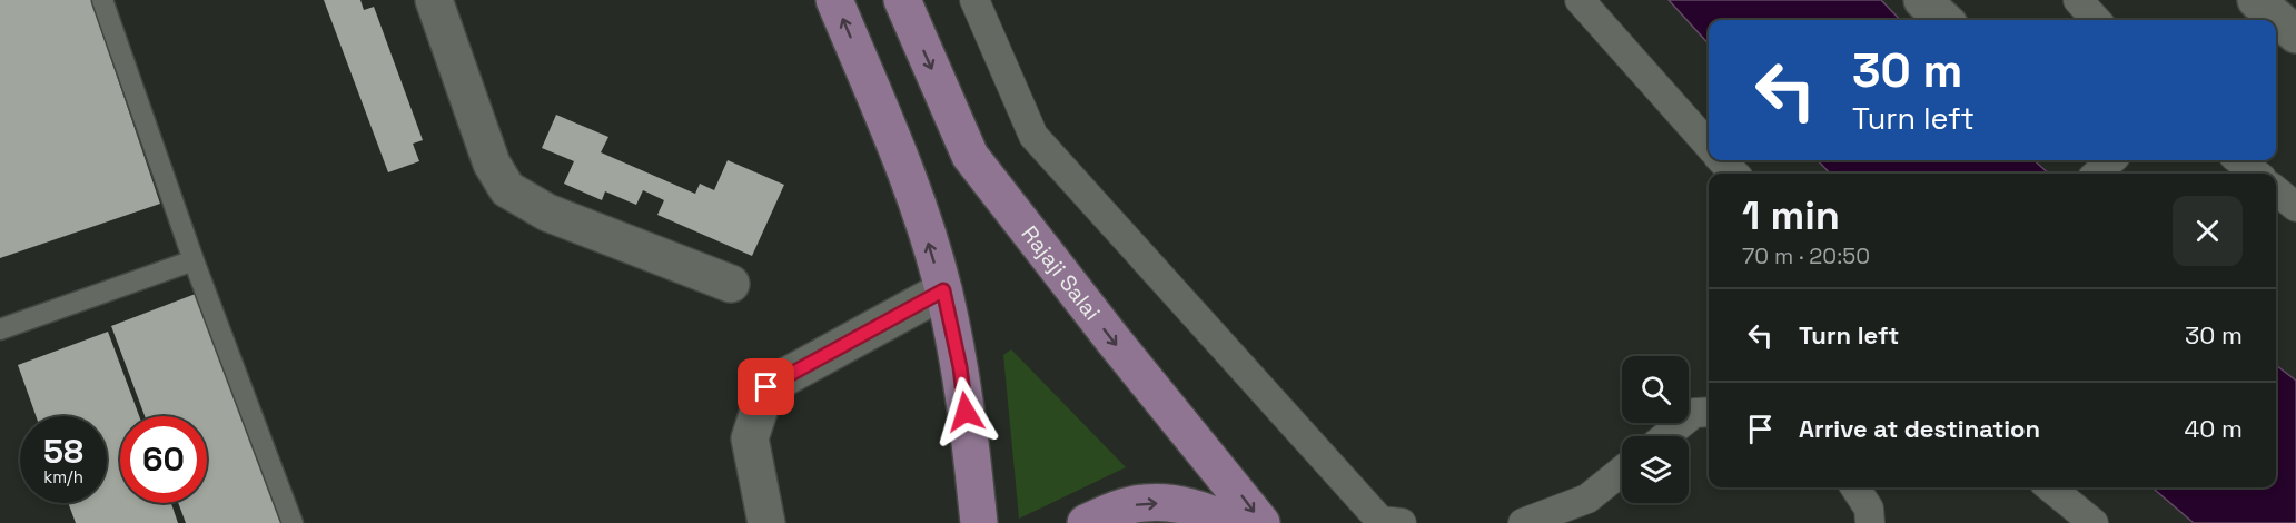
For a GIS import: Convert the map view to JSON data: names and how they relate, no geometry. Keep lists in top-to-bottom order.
{
  "streets": {
    "main road": ["Rajaji Salai"]
  },
  "page": {
    "turn": ["30 m", "Turn left"],
    "heading": ["1 min", "70 m · 20:50"],
    "list": [
      {
        "name": "Turn left",
        "value": "30 m"
      },
      {
        "name": "Arrive at destination",
        "value": "40 m"
      }
    ],
    "speed": "58 km/h",
    "limit": "60"
  }
}
